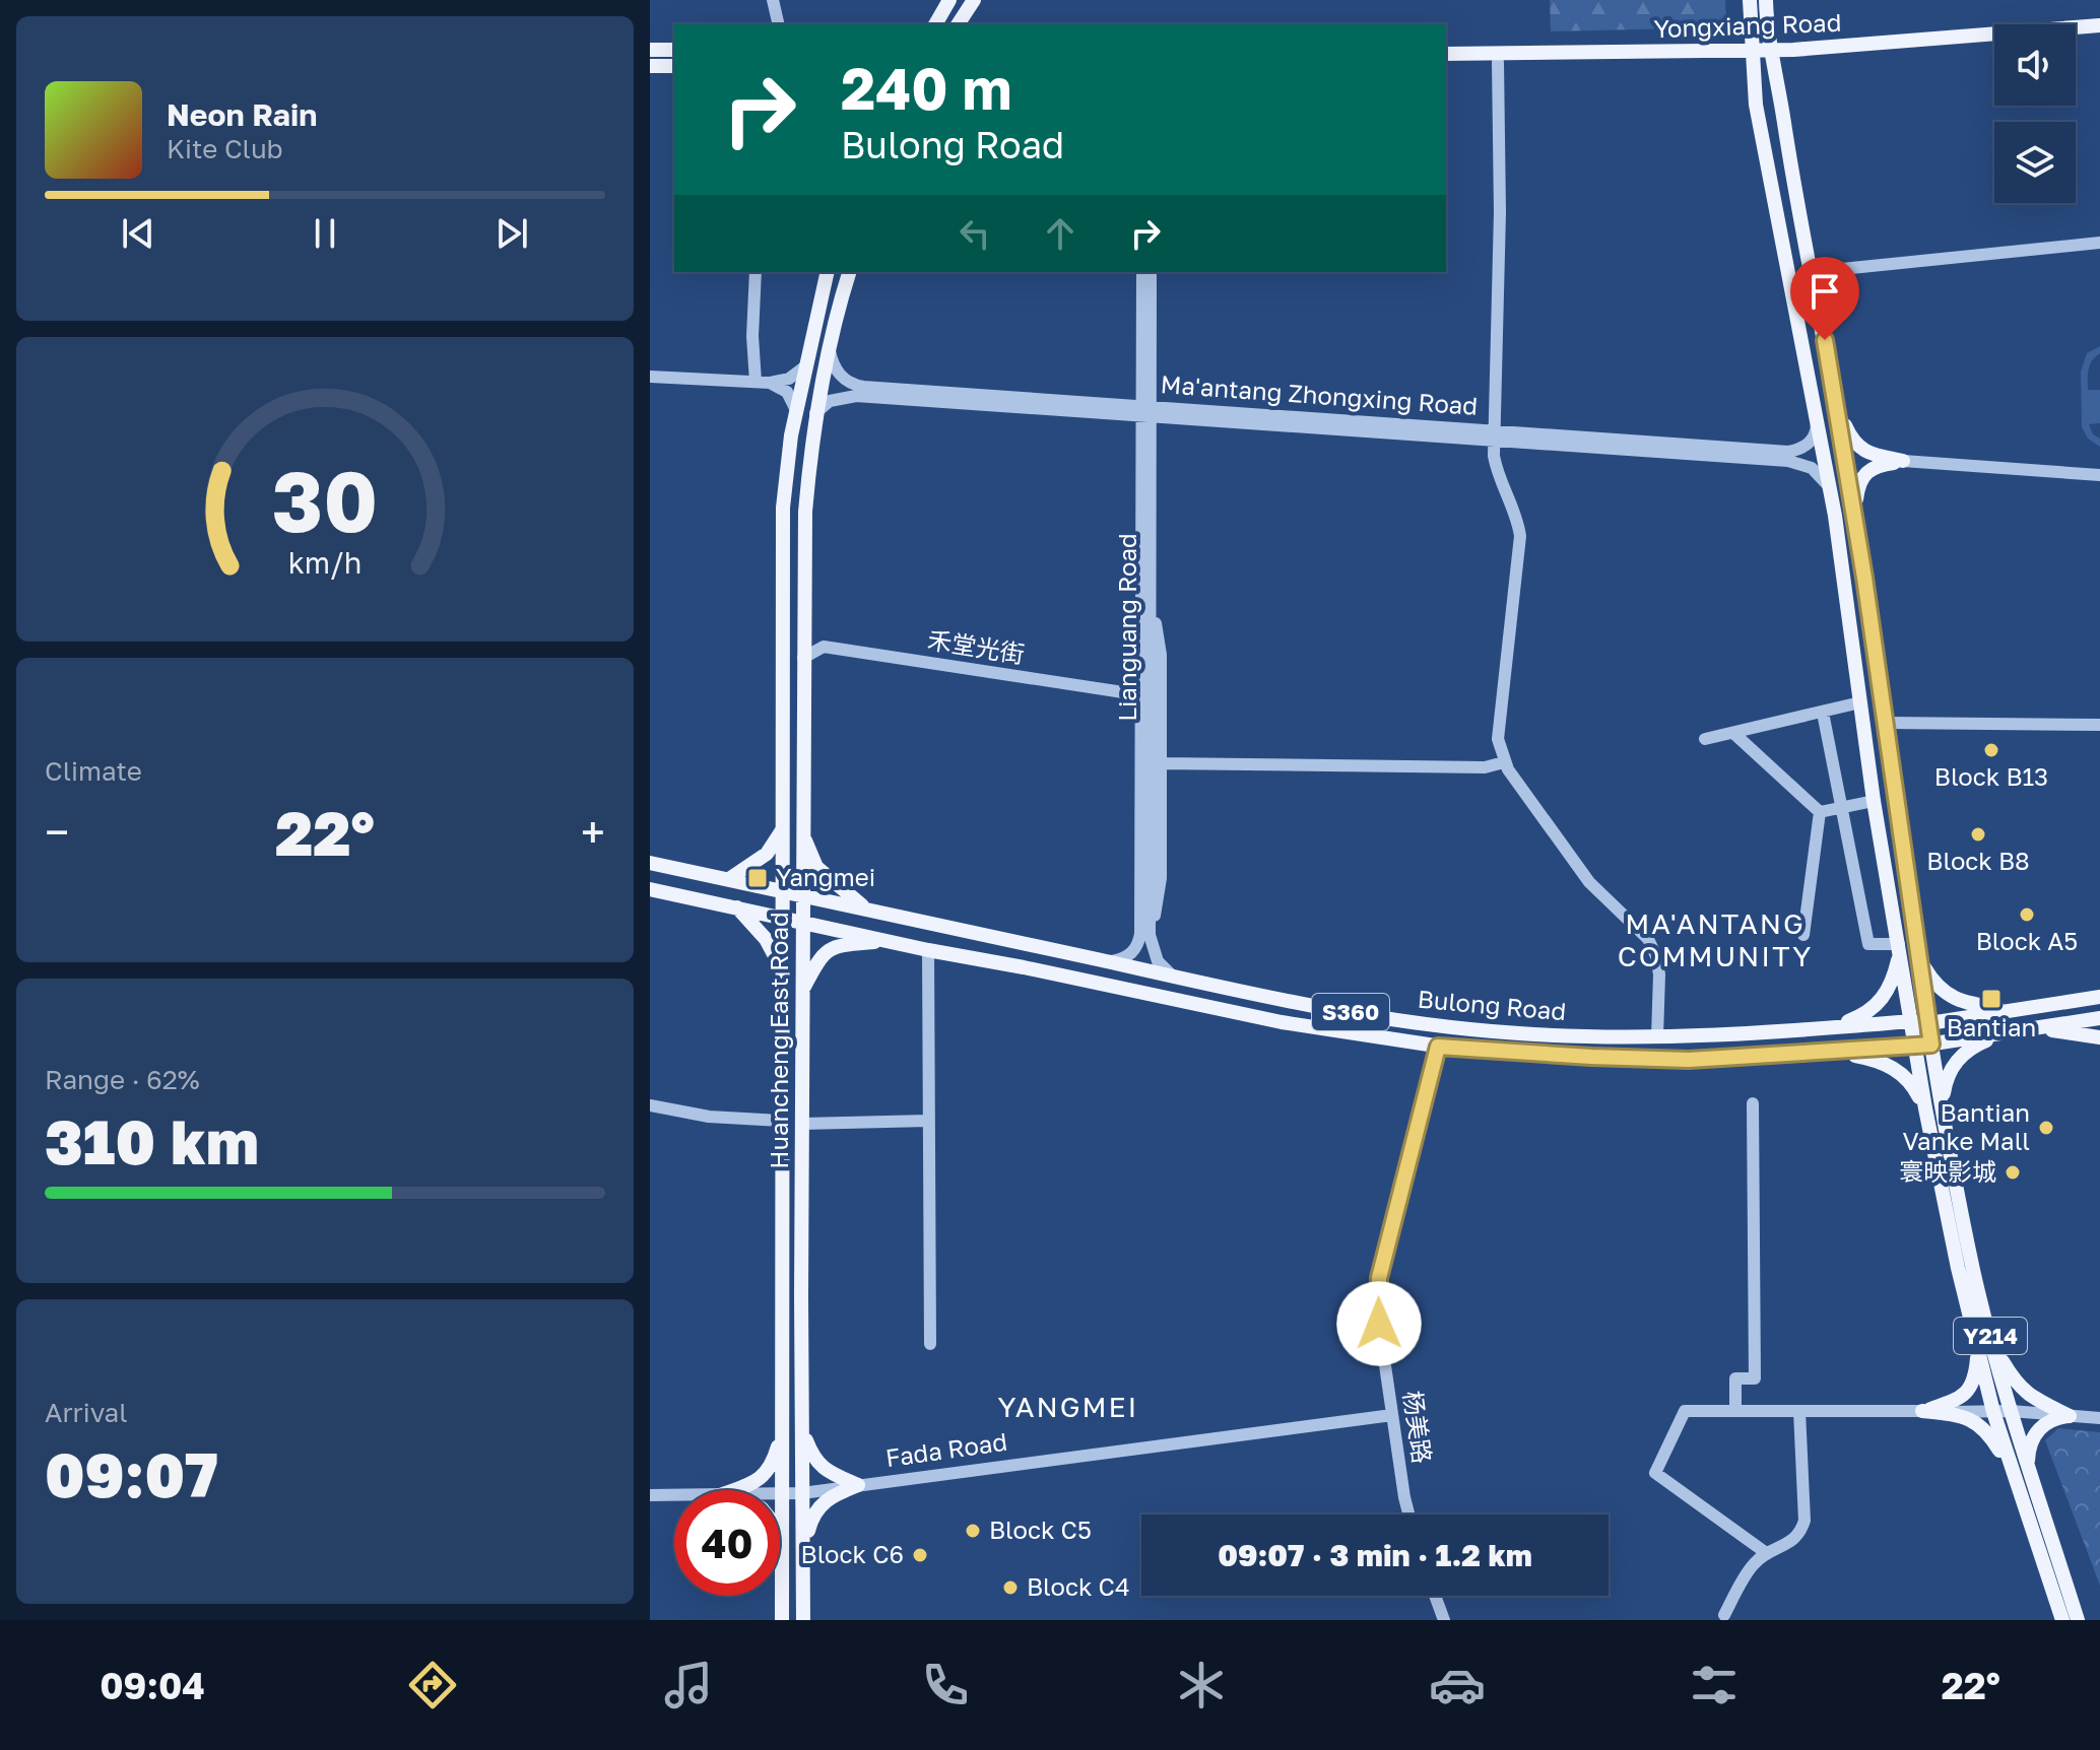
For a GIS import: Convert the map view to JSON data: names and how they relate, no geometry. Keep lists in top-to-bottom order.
{
  "streets": {
    "main road": [
      "Yongxiang Road",
      "Bulong Road",
      "S360",
      "Huancheng East Road",
      "Y214"
    ],
    "street": [
      "Ma'antang Zhongxing Road",
      "Lianguang Road",
      "禾堂光街",
      "杨美路",
      "Fada Road"
    ]
  },
  "crossings": [
    ["Yongxiang Road", "Y214"],
    ["Ma'antang Zhongxing Road", "Lianguang Road"],
    ["Ma'antang Zhongxing Road", "Huancheng East Road"],
    ["Ma'antang Zhongxing Road", "Y214"],
    ["Lianguang Road", "禾堂光街"],
    ["Lianguang Road", "Bulong Road"],
    ["禾堂光街", "Huancheng East Road"],
    ["Bulong Road", "Huancheng East Road"],
    ["Bulong Road", "Y214"],
    ["Bulong Road", "杨美路"],
    ["Huancheng East Road", "Fada Road"],
    ["杨美路", "Fada Road"]
  ],
  "districts": ["MA'ANTANG COMMUNITY", "YANGMEI"],
  "places": {
    "other": [
      "Block B13",
      "Block B8",
      "Block A5",
      "Bantian Vanke Mall",
      "寰映影城",
      "Block C5",
      "Block C6",
      "Block C4"
    ],
    "transit": ["Yangmei", "Bantian"]
  },
  "page": {
    "turn": ["240 m", "Bulong Road"],
    "song": ["Neon Rain", "Kite Club"],
    "tile": [
      "Climate",
      ["Range · 62%", "310 km"],
      ["Arrival", "09:07"]
    ],
    "heat": ["−", "22°", "+"],
    "limit": "40",
    "trip": "09:07 · 3 min · 1.2 km",
    "tabs": ["09:04", "22°"],
    "gauge": ["30", "km/h"]
  }
}
